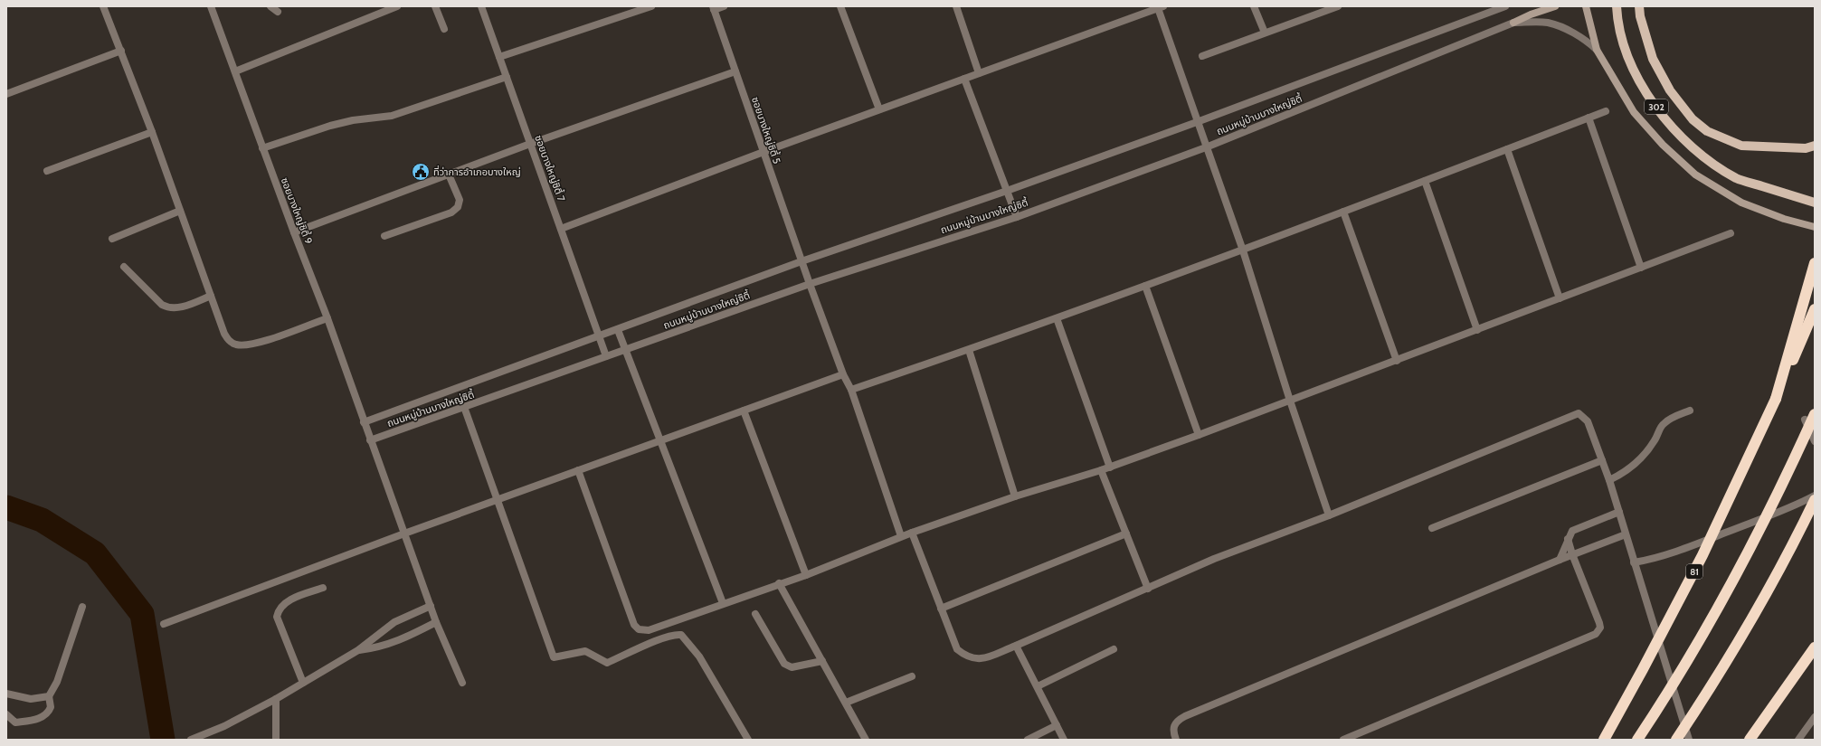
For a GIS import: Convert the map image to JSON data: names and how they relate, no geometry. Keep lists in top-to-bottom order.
{
  "streets": {
    "highway": ["81"],
    "main road": ["302"],
    "street": [
      "ถนนหมู่บ้านบางใหญ่ซิตี้",
      "ซอยบางใหญ่ซิตี้ 5",
      "ซอยบางใหญ่ซิตี้ 7",
      "ซอยบางใหญ่ซิตี้ 9"
    ]
  },
  "crossings": [
    ["ถนนหมู่บ้านบางใหญ่ซิตี้", "ซอยบางใหญ่ซิตี้ 5"],
    ["ถนนหมู่บ้านบางใหญ่ซิตี้", "ซอยบางใหญ่ซิตี้ 7"],
    ["ถนนหมู่บ้านบางใหญ่ซิตี้", "ซอยบางใหญ่ซิตี้ 9"]
  ],
  "places": {
    "public building": ["ที่ว่าการอำเภอบางใหญ่"]
  }
}
